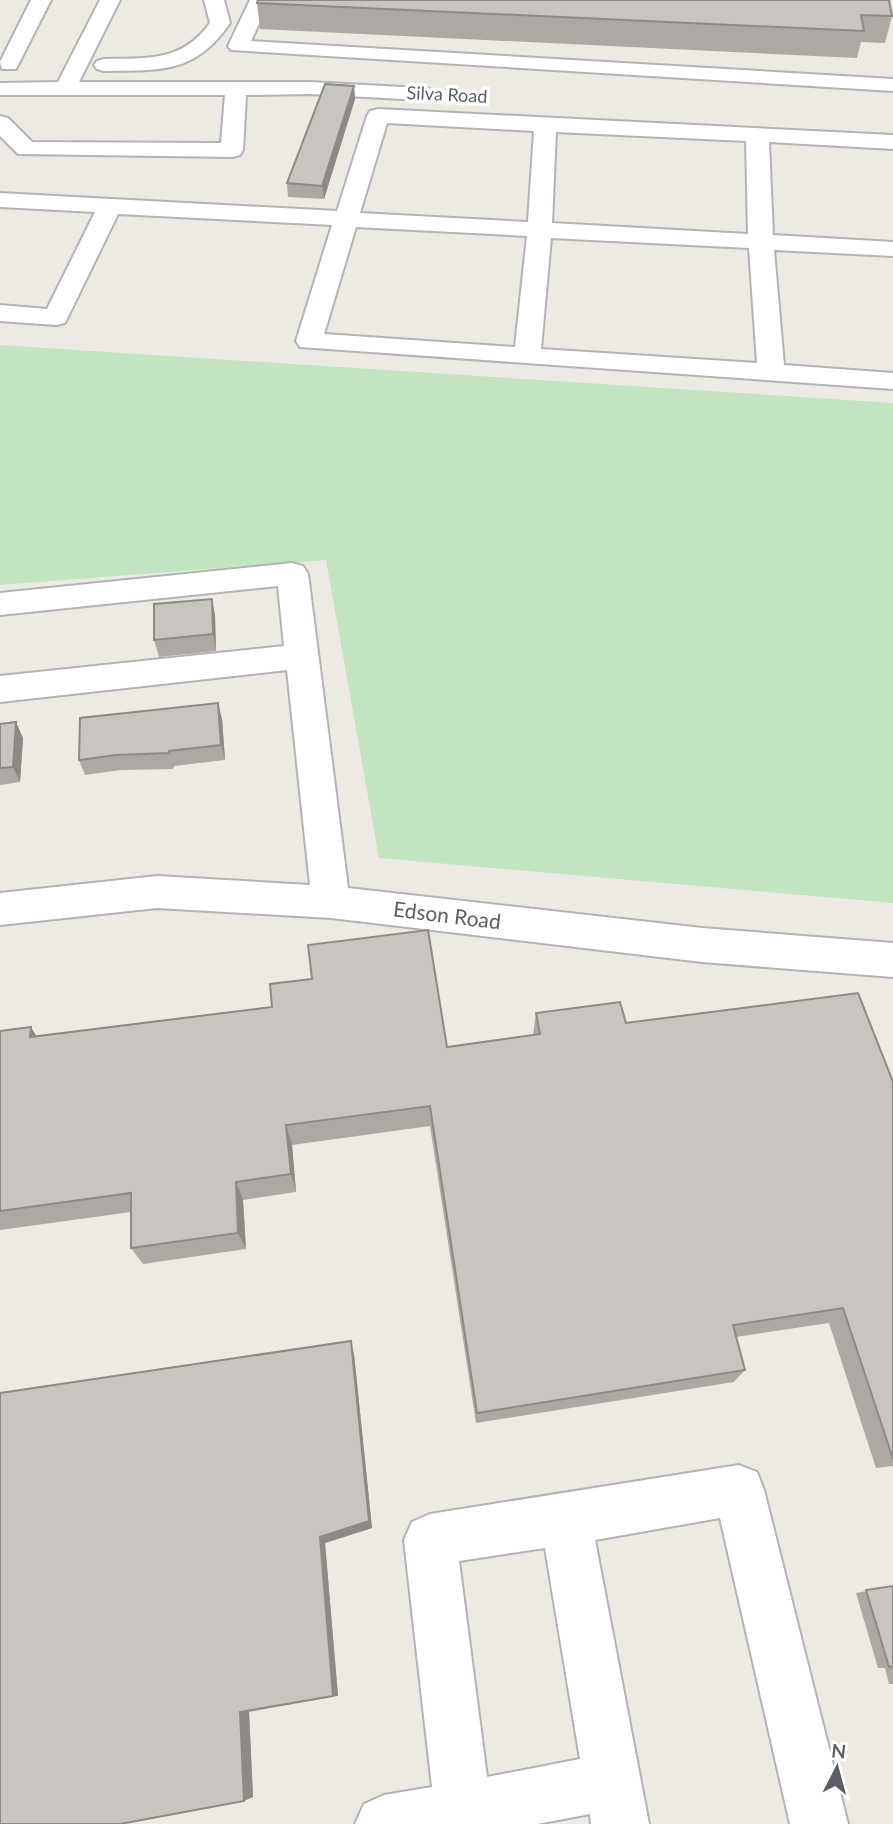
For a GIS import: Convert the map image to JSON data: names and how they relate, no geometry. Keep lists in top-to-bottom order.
{
  "streets": {
    "street": ["Silva Road", "Edson Road"]
  },
  "north": "top"
}
